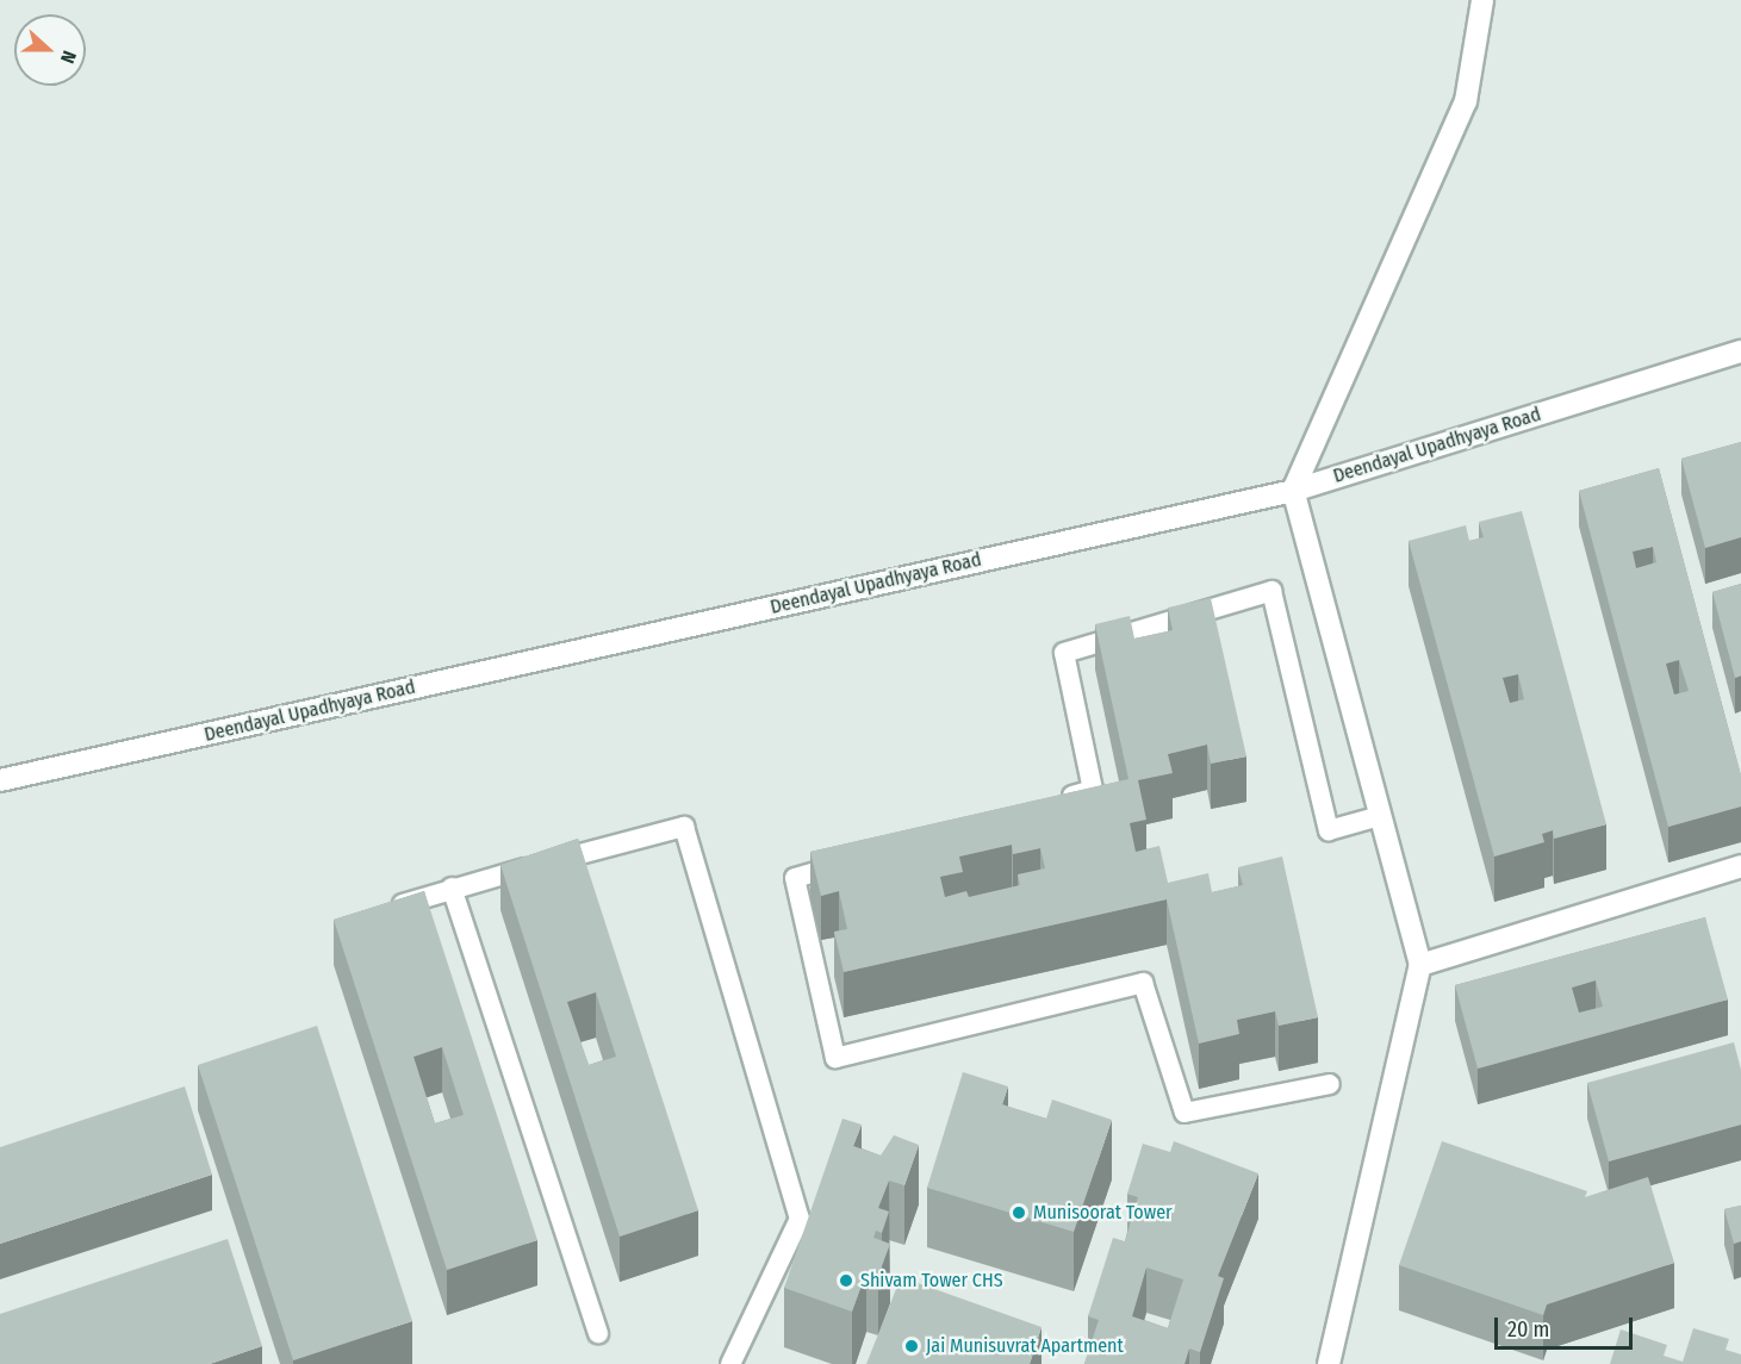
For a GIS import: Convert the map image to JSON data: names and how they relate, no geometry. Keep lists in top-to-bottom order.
{
  "streets": {
    "street": ["Deendayal Upadhyaya Road"]
  },
  "places": ["Munisoorat Tower", "Shivam Tower CHS", "Jai Munisuvrat Apartment"],
  "scale_bar": "20 m",
  "north": "right"
}
